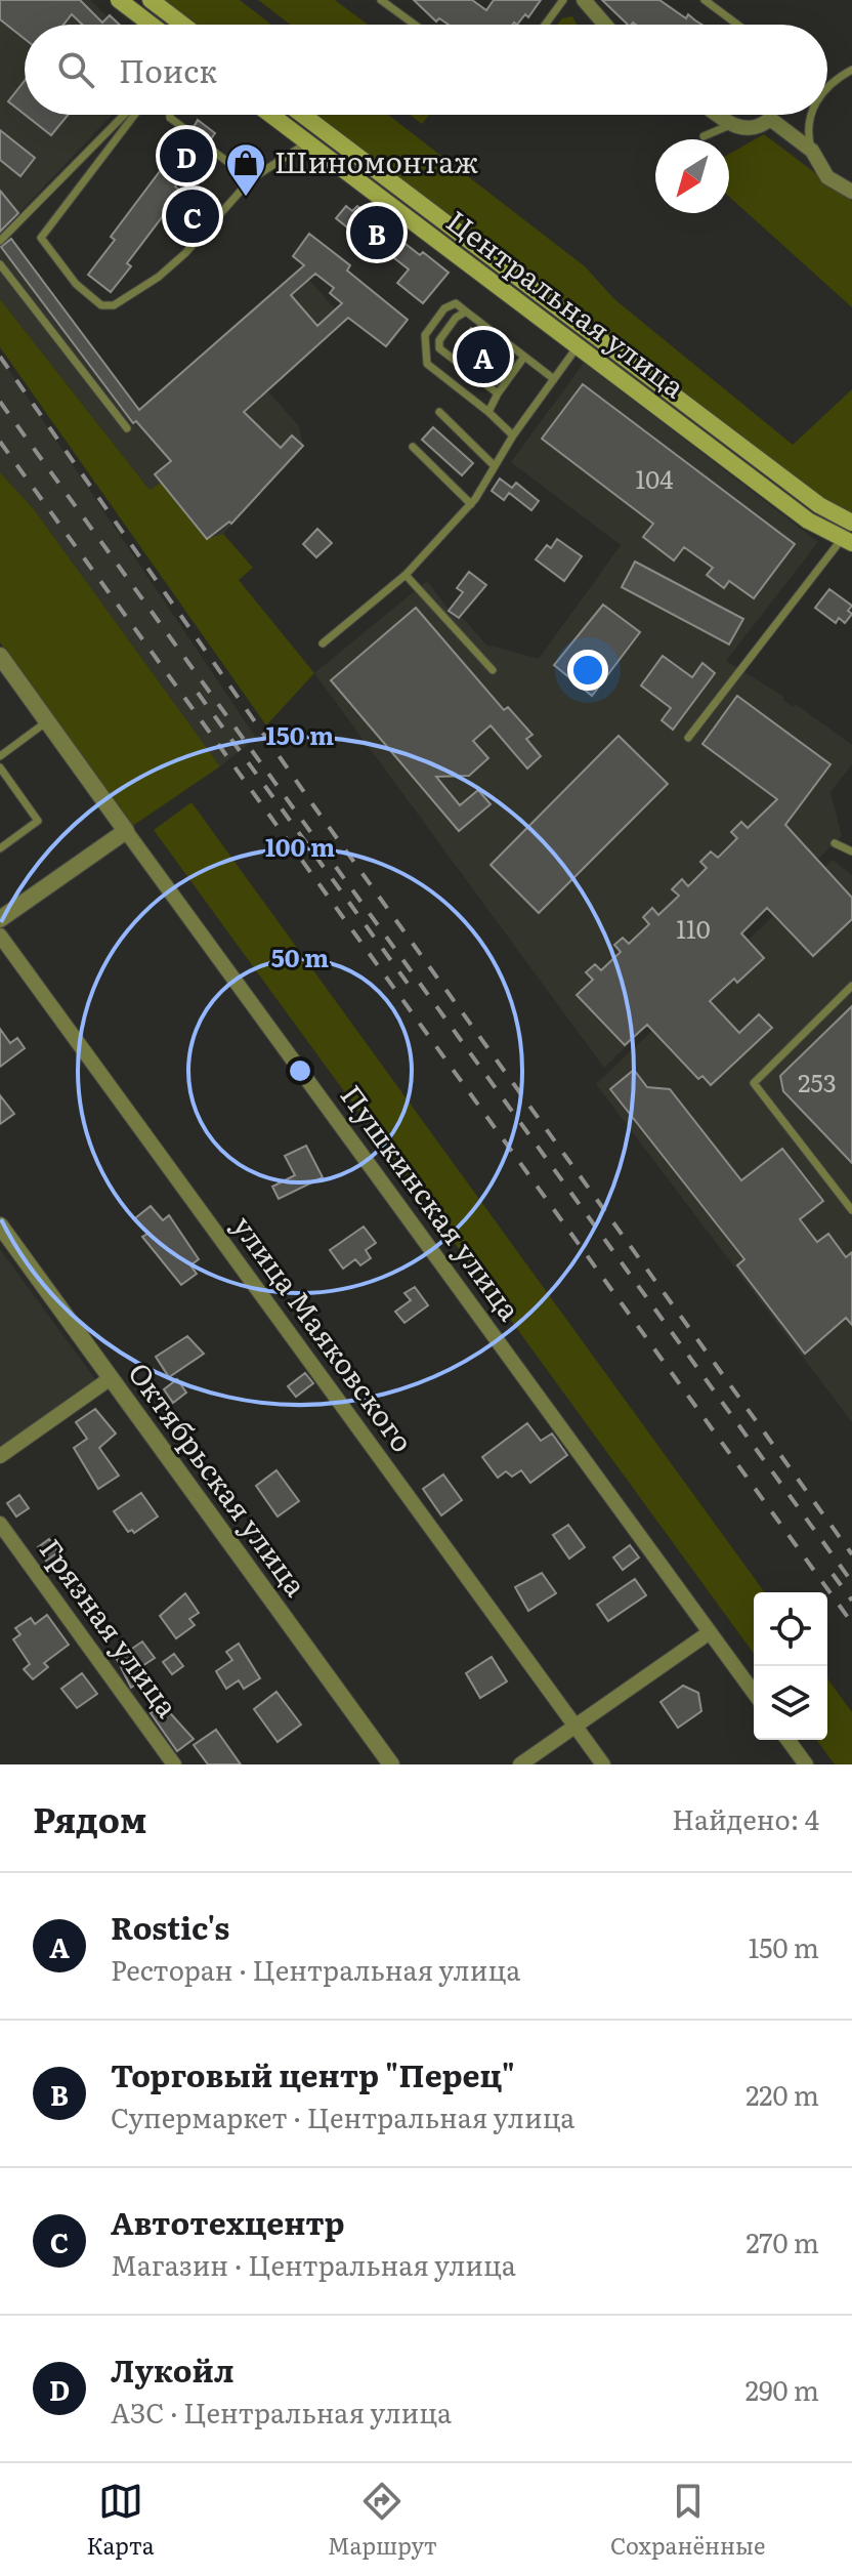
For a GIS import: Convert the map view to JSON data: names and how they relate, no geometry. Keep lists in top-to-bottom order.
{
  "streets": {
    "main road": ["Центральная улица"],
    "street": [
      "Пушкинская улица",
      "улица Маяковского",
      "Октябрьская улица",
      "Грязная улица"
    ]
  },
  "places": {
    "shop": ["Шиномонтаж"]
  },
  "house_numbers": ["104", "110", "253"],
  "north": "bottom left",
  "page": {
    "search": "Поиск",
    "pins": [
      "D",
      "C",
      "B",
      "A"
    ],
    "heading": ["Рядом", "Найдено: 4"],
    "list": [
      {
        "mark": "A",
        "name": "Rostic's",
        "note": "Ресторан · Центральная улица",
        "value": "150 m"
      },
      {
        "mark": "B",
        "name": "Торговый центр \"Перец\"",
        "note": "Супермаркет · Центральная улица",
        "value": "220 m"
      },
      {
        "mark": "C",
        "name": "Автотехцентр",
        "note": "Магазин · Центральная улица",
        "value": "270 m"
      },
      {
        "mark": "D",
        "name": "Лукойл",
        "note": "АЗС · Центральная улица",
        "value": "290 m"
      }
    ],
    "nav": ["Карта", "Маршрут", "Сохранённые"]
  },
  "rings": ["150 m", "100 m", "50 m"]
}
